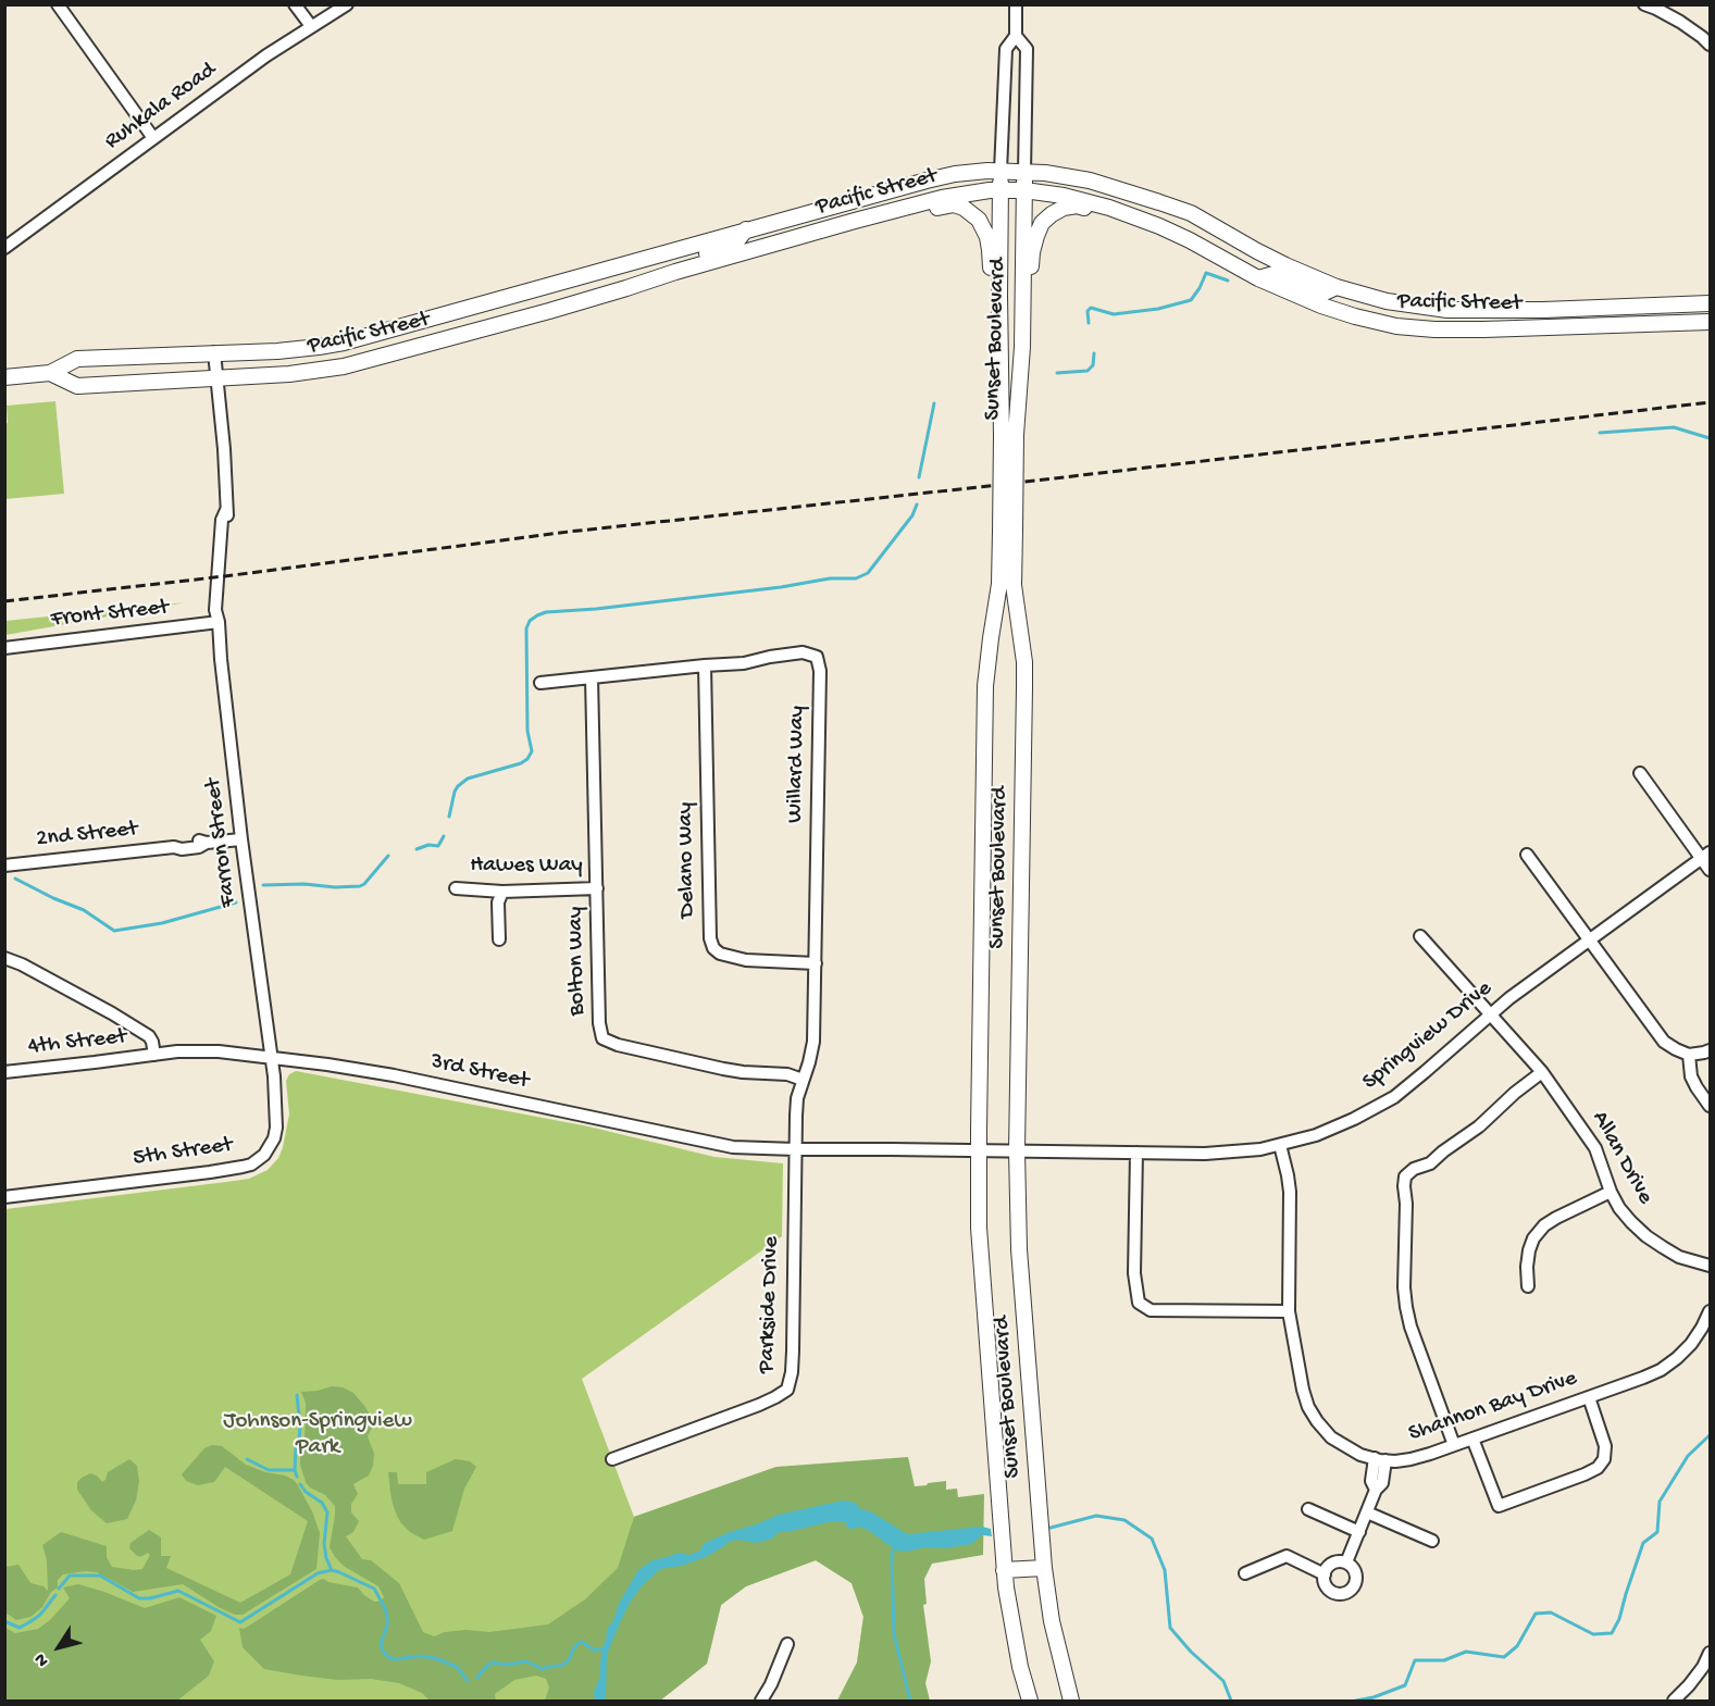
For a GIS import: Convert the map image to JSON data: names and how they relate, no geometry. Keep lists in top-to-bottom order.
{
  "streets": {
    "main road": ["Pacific Street", "Sunset Boulevard"],
    "street": [
      "Ruhkala Road",
      "Front Street",
      "Willard Way",
      "2nd Street",
      "Farron Street",
      "Delano Way",
      "Hawes Way",
      "Bolton Way",
      "Springview Drive",
      "4th Street",
      "3rd Street",
      "5th Street",
      "Allan Drive",
      "Parkside Drive",
      "Shannon Bay Drive"
    ]
  },
  "crossings": [
    ["Pacific Street", "Sunset Boulevard"],
    ["Pacific Street", "Farron Street"],
    ["Sunset Boulevard", "Springview Drive"],
    ["Sunset Boulevard", "3rd Street"],
    ["Front Street", "Farron Street"],
    ["Willard Way", "Delano Way"],
    ["Willard Way", "Bolton Way"],
    ["Willard Way", "3rd Street"],
    ["Willard Way", "Parkside Drive"],
    ["2nd Street", "Farron Street"],
    ["Farron Street", "3rd Street"],
    ["Farron Street", "5th Street"],
    ["Hawes Way", "Bolton Way"],
    ["Springview Drive", "3rd Street"],
    ["Springview Drive", "Allan Drive"],
    ["Springview Drive", "Shannon Bay Drive"],
    ["4th Street", "3rd Street"],
    ["3rd Street", "5th Street"],
    ["3rd Street", "Parkside Drive"]
  ],
  "parks": ["Johnson-Springview Park"],
  "north": "bottom left"
}
